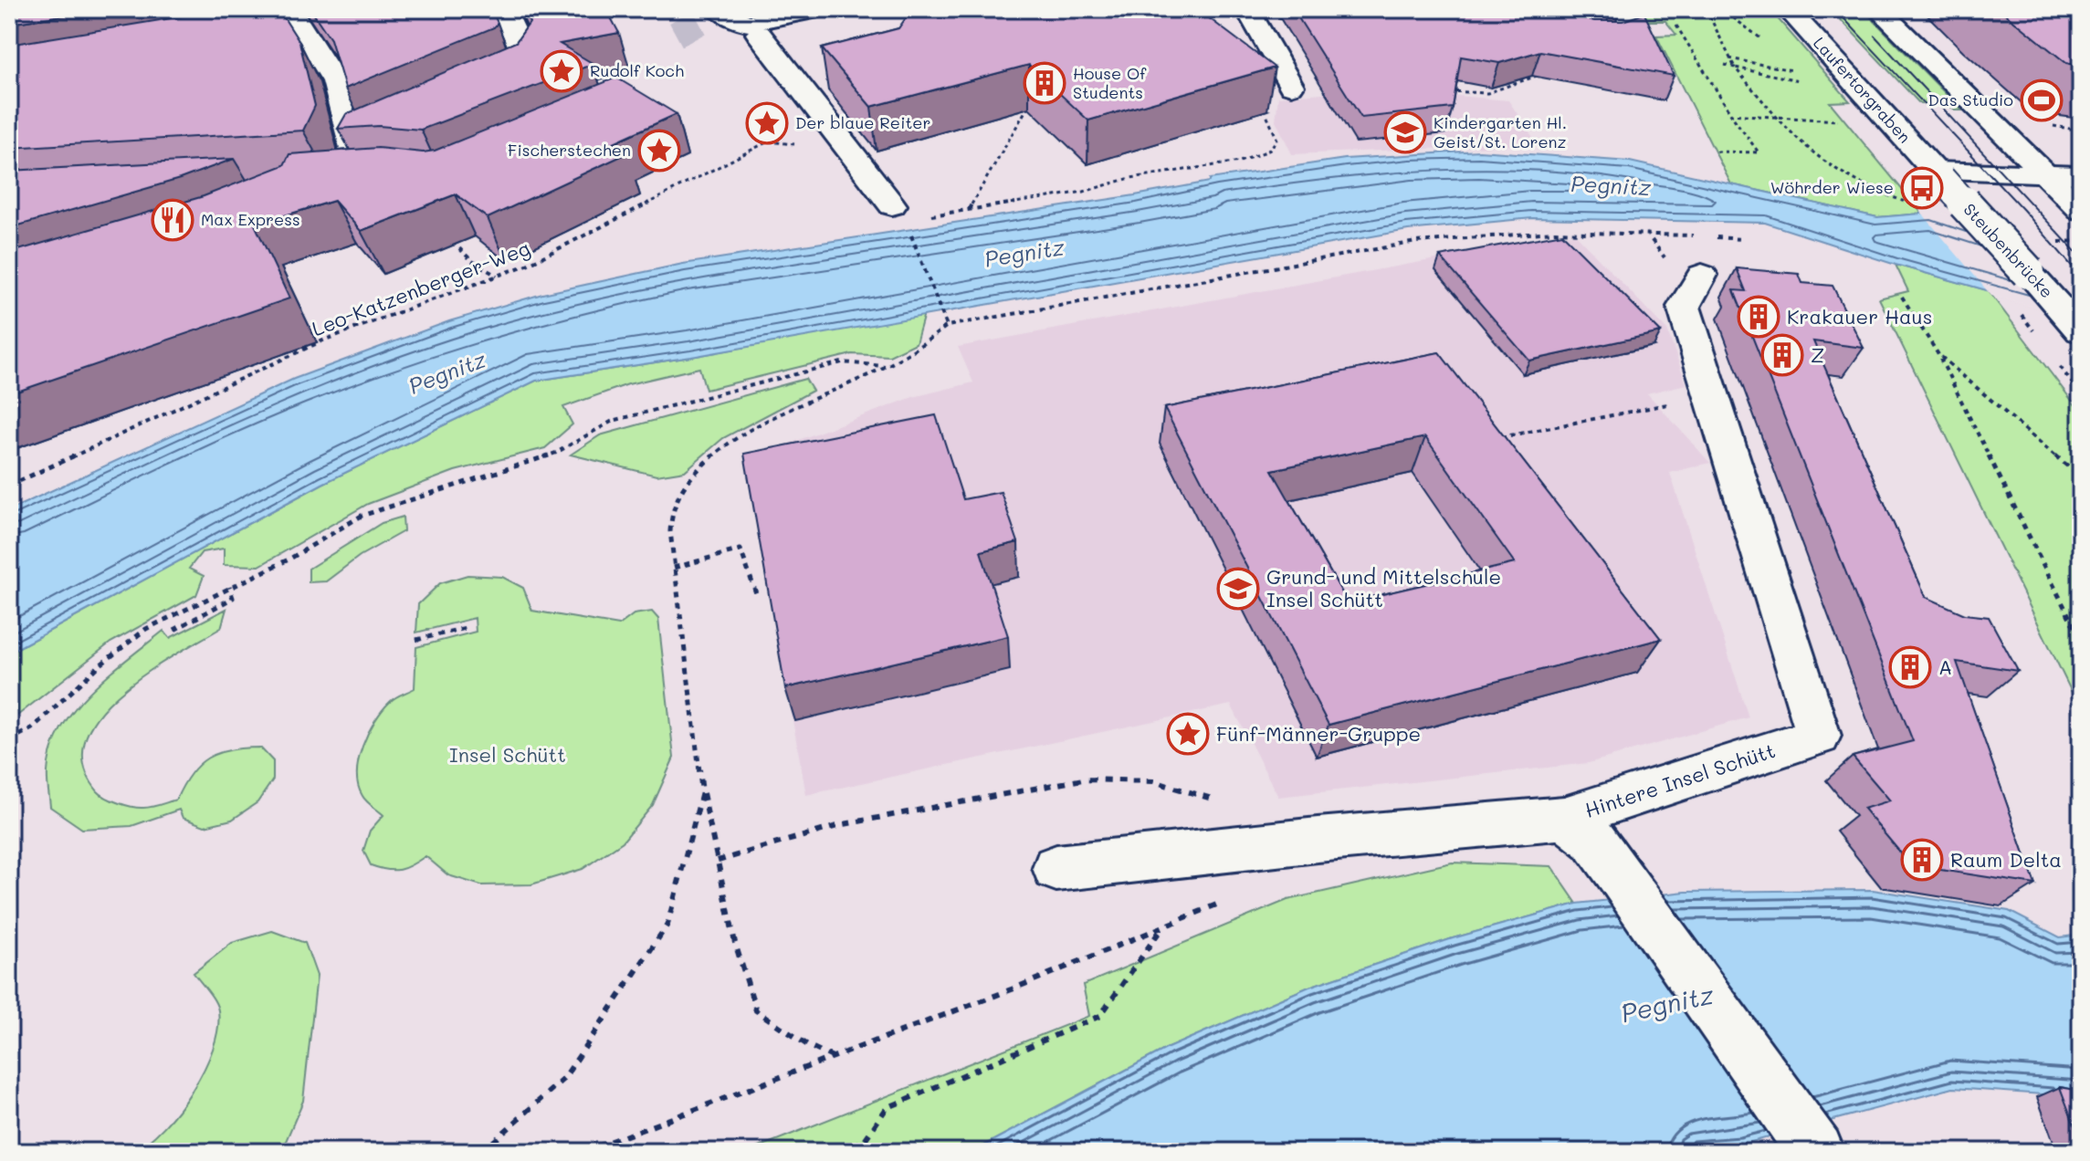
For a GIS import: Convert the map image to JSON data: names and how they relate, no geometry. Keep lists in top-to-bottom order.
{
  "streets": {
    "street": ["Laufertorgraben", "Steubenbrücke", "Hintere Insel Schütt"],
    "path": ["Leo-Katzenberger-Weg"]
  },
  "crossings": [
    ["Laufertorgraben", "Steubenbrücke"]
  ],
  "water": ["Pegnitz"],
  "parks": ["Insel Schütt"],
  "places": {
    "place": [
      "Rudolf Koch",
      "Der blaue Reiter",
      "Fischerstechen",
      "Fünf-Männer-Gruppe"
    ],
    "building": [
      "House Of Students",
      "Krakauer Haus",
      "Z",
      "A",
      "Raum Delta"
    ],
    "sports": ["Das Studio"],
    "school or university": ["Kindergarten Hl. Geist/St. Lorenz", "Grund- und Mittelschule Insel Schütt"],
    "bus stop": ["Wöhrder Wiese"],
    "restaurant": ["Max Express"]
  }
}
